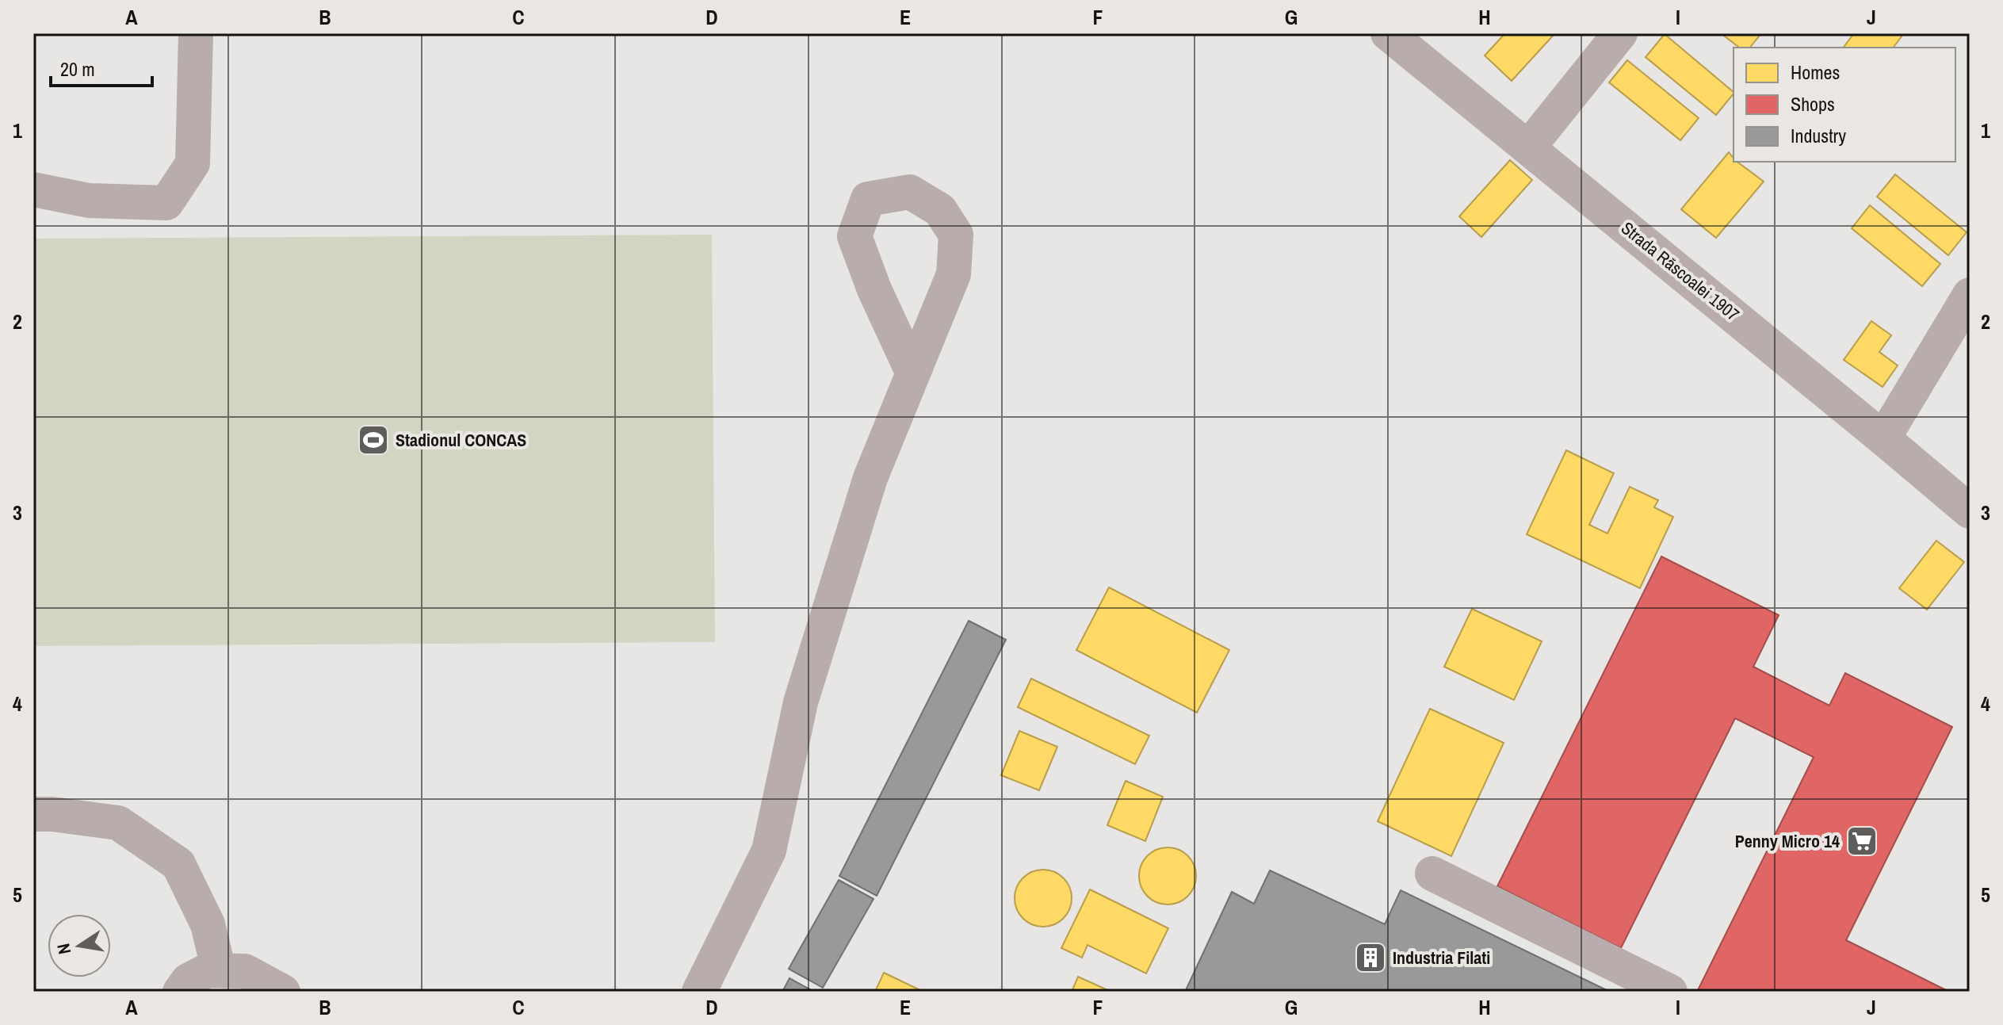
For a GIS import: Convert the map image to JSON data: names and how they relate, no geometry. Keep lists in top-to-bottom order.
{
  "streets": {
    "street": ["Strada Răscoalei 1907"]
  },
  "places": {
    "sports": ["Stadionul CONCAS"],
    "supermarket": ["Penny Micro 14"],
    "building": ["Industria Filati"]
  },
  "legend": ["Homes", "Shops", "Industry"],
  "scale_bar": "20 m",
  "north": "left",
  "grid": {
    "columns": [
      "A",
      "B",
      "C",
      "D",
      "E",
      "F",
      "G",
      "H",
      "I",
      "J"
    ],
    "rows": [
      "1",
      "2",
      "3",
      "4",
      "5"
    ]
  }
}
